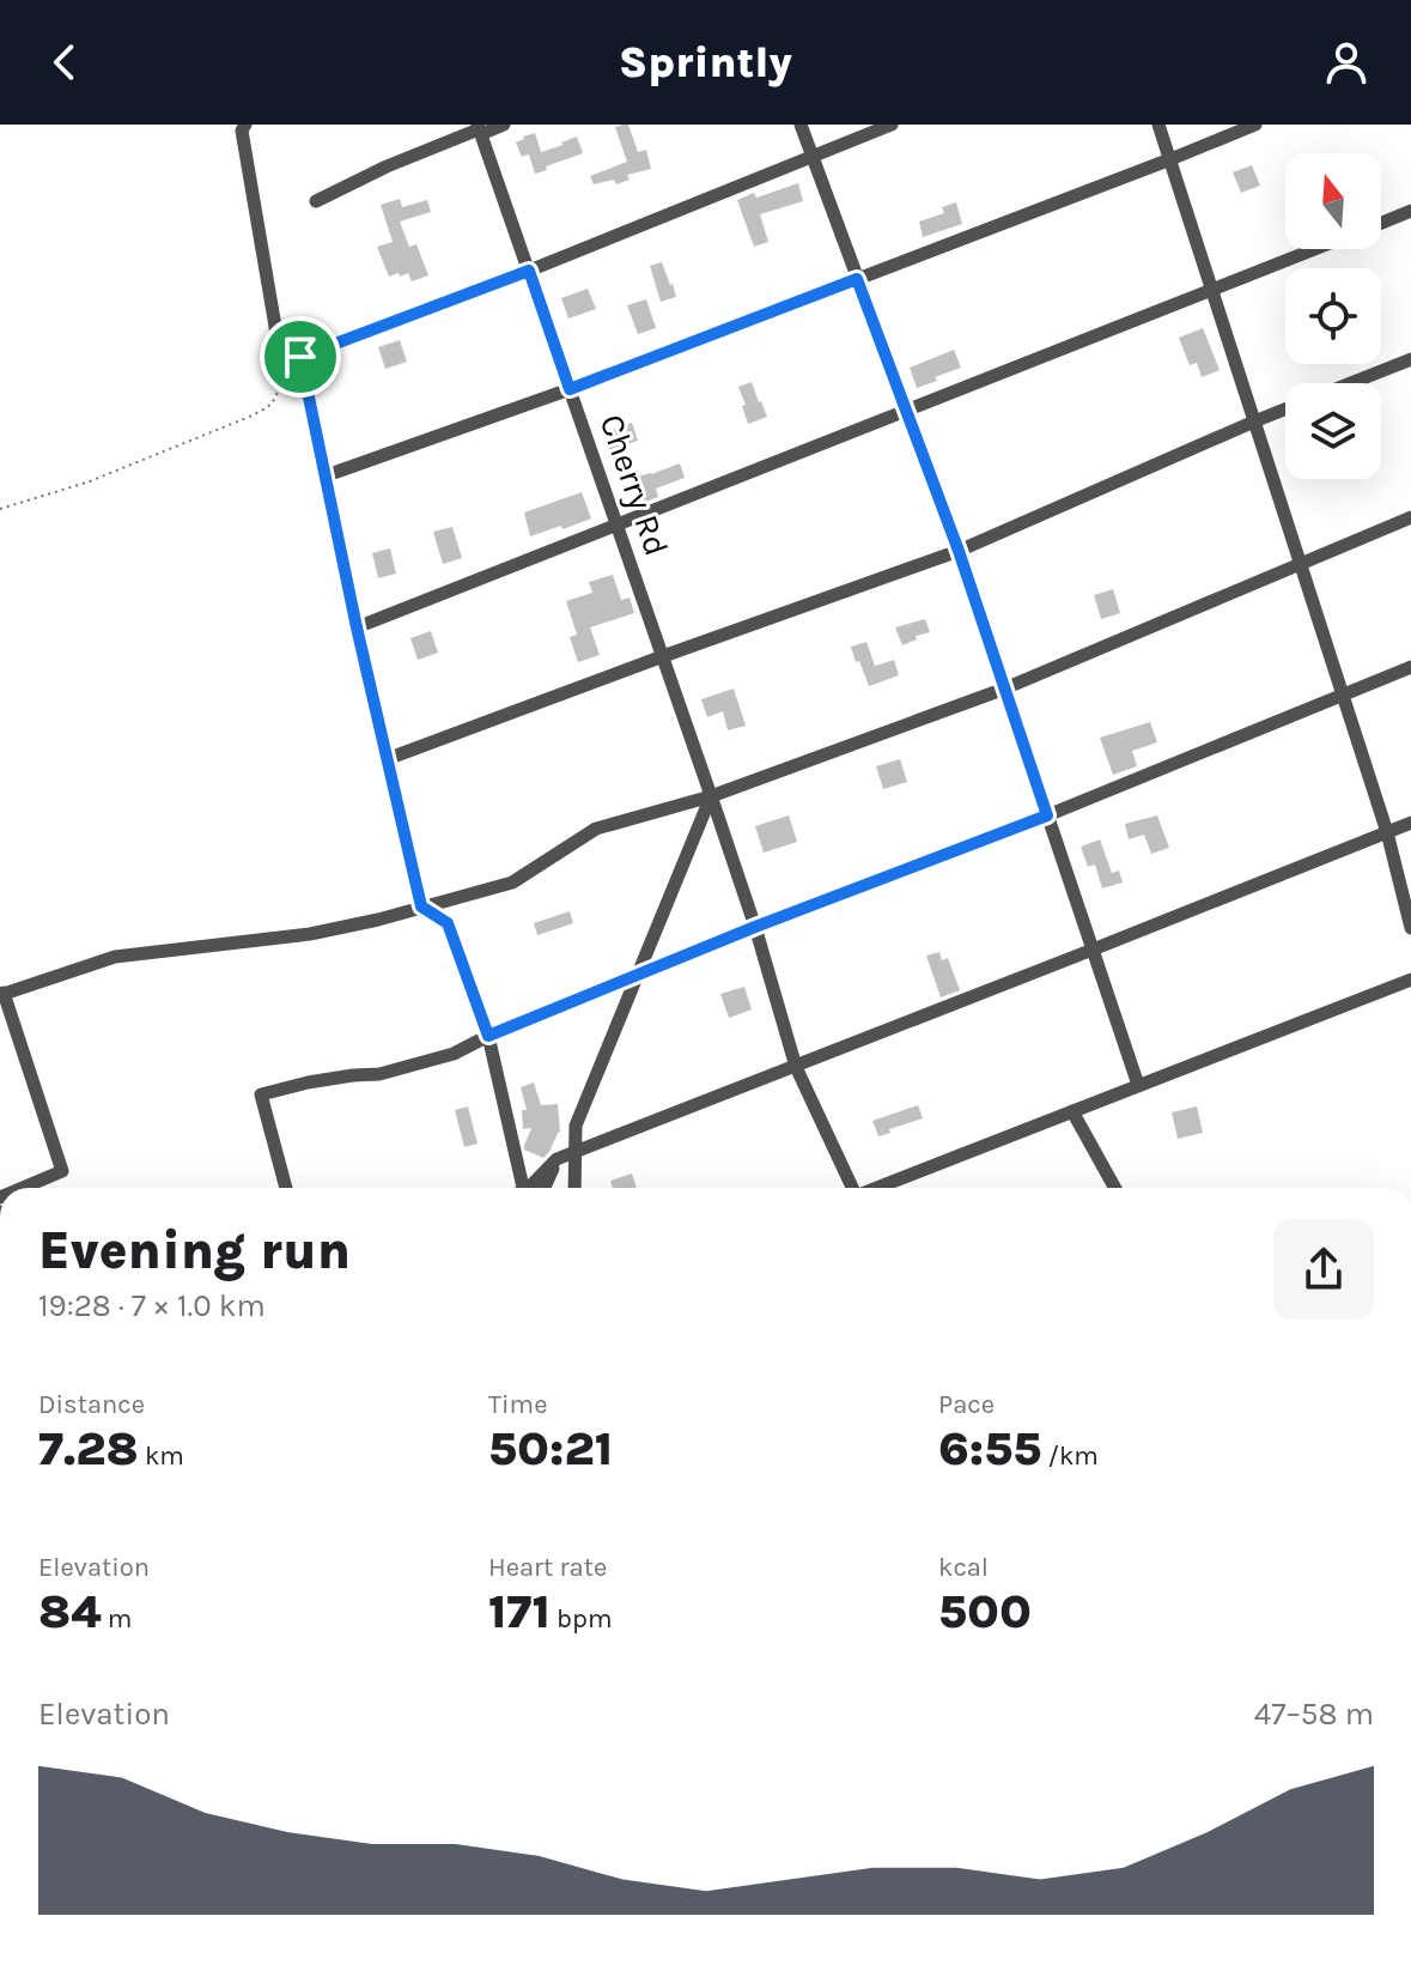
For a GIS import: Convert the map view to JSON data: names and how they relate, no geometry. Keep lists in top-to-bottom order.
{
  "streets": {
    "street": ["Cherry Rd"]
  },
  "north": "top",
  "page": {
    "header": "Sprintly",
    "heading": ["Evening run", "19:28 · 7 × 1.0 km"],
    "stats": [
      ["Distance", "7.28 km"],
      ["Time", "50:21"],
      ["Pace", "6:55 /km"],
      ["Elevation", "84 m"],
      ["Heart rate", "171 bpm"],
      ["kcal", "500"]
    ],
    "chart": ["Elevation", "47–58 m"]
  }
}
